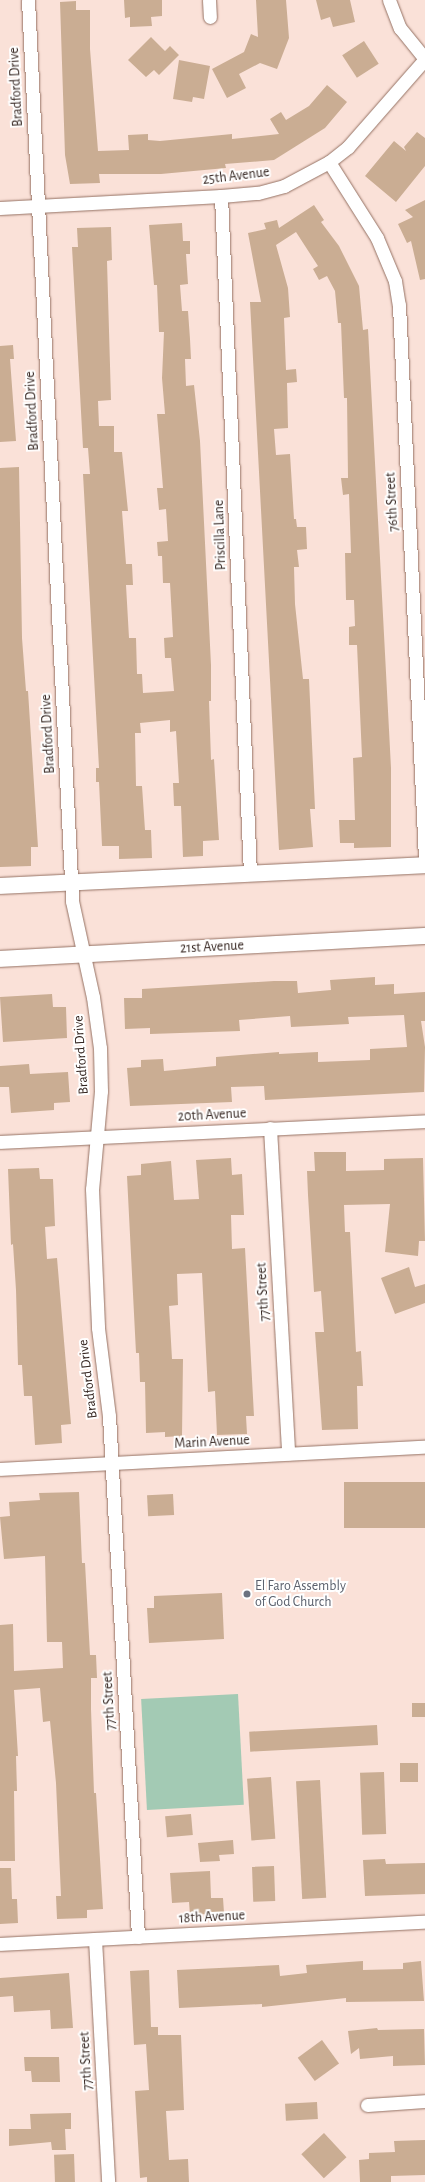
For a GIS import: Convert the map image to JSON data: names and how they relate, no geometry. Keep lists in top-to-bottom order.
{
  "streets": {
    "street": [
      "Bradford Drive",
      "25th Avenue",
      "76th Street",
      "Priscilla Lane",
      "21st Avenue",
      "20th Avenue",
      "77th Street",
      "Marin Avenue",
      "18th Avenue"
    ]
  },
  "crossings": [
    ["Bradford Drive", "25th Avenue"],
    ["Bradford Drive", "21st Avenue"],
    ["Bradford Drive", "20th Avenue"],
    ["Bradford Drive", "77th Street"],
    ["Bradford Drive", "Marin Avenue"],
    ["25th Avenue", "76th Street"],
    ["25th Avenue", "Priscilla Lane"],
    ["20th Avenue", "77th Street"],
    ["77th Street", "Marin Avenue"],
    ["77th Street", "18th Avenue"]
  ],
  "places": ["El Faro Assembly of God Church"]
}
